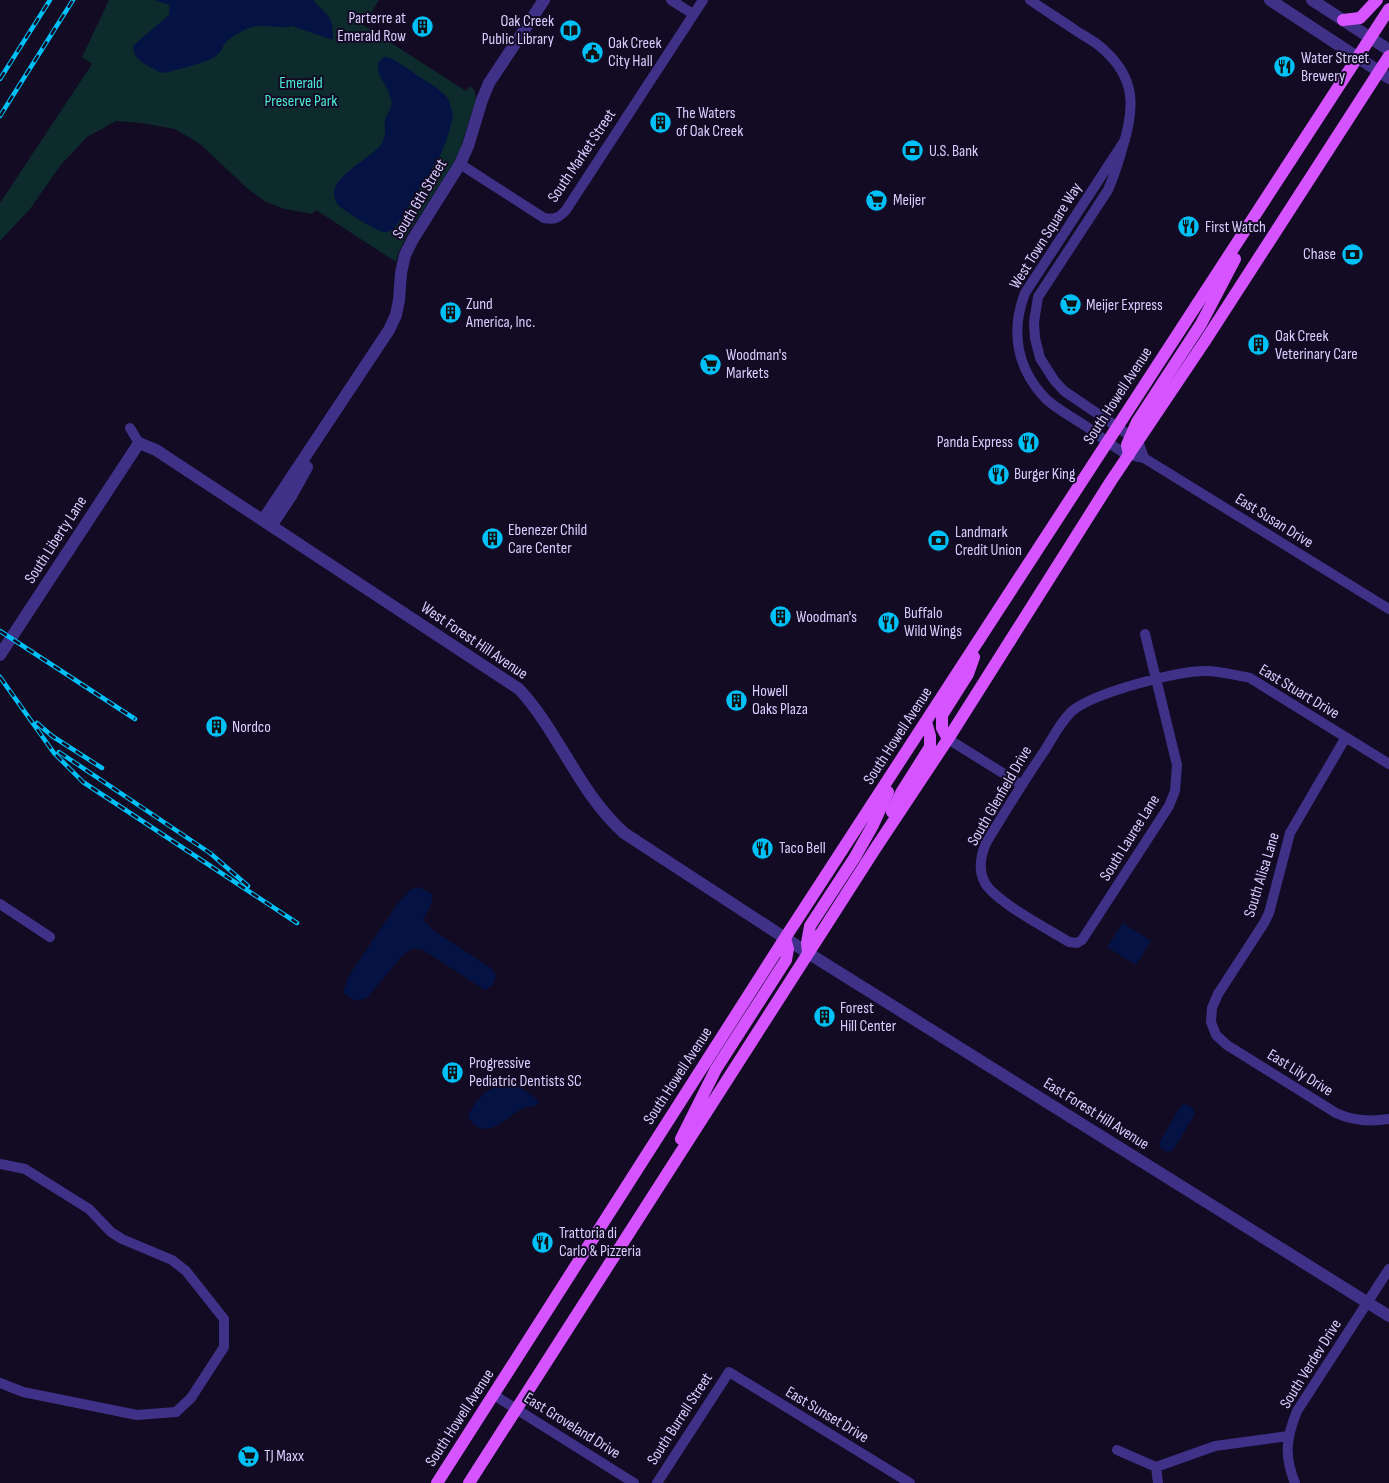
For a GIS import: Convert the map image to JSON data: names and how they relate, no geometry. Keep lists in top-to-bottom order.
{
  "streets": {
    "main road": ["South Howell Avenue"],
    "street": [
      "South Market Street",
      "South 6th Street",
      "West Town Square Way",
      "East Susan Drive",
      "South Liberty Lane",
      "West Forest Hill Avenue",
      "East Stuart Drive",
      "South Glenfield Drive",
      "South Lauree Lane",
      "South Alisa Lane",
      "East Lily Drive",
      "East Forest Hill Avenue",
      "South Verdev Drive",
      "East Sunset Drive",
      "South Burrell Street",
      "East Groveland Drive"
    ]
  },
  "crossings": [
    ["South Market Street", "South 6th Street"],
    ["South 6th Street", "West Forest Hill Avenue"],
    ["West Town Square Way", "South Howell Avenue"],
    ["West Town Square Way", "East Susan Drive"],
    ["South Howell Avenue", "West Forest Hill Avenue"],
    ["South Howell Avenue", "East Forest Hill Avenue"],
    ["South Howell Avenue", "East Groveland Drive"],
    ["South Liberty Lane", "West Forest Hill Avenue"],
    ["West Forest Hill Avenue", "East Forest Hill Avenue"],
    ["East Stuart Drive", "South Glenfield Drive"],
    ["East Stuart Drive", "South Lauree Lane"],
    ["East Stuart Drive", "South Alisa Lane"],
    ["South Glenfield Drive", "South Lauree Lane"],
    ["South Alisa Lane", "East Lily Drive"],
    ["East Forest Hill Avenue", "South Verdev Drive"],
    ["East Sunset Drive", "South Burrell Street"]
  ],
  "parks": ["Emerald Preserve Park"],
  "places": {
    "building": [
      "Parterre at Emerald Row",
      "The Waters of Oak Creek",
      "Zund America, Inc.",
      "Oak Creek Veterinary Care",
      "Ebenezer Child Care Center",
      "Woodman's",
      "Howell Oaks Plaza",
      "Nordco",
      "Forest Hill Center",
      "Progressive Pediatric Dentists SC"
    ],
    "library": ["Oak Creek Public Library"],
    "public building": ["Oak Creek City Hall"],
    "restaurant": [
      "Water Street Brewery",
      "First Watch",
      "Panda Express",
      "Burger King",
      "Buffalo Wild Wings",
      "Taco Bell",
      "Trattoria di Carlo & Pizzeria"
    ],
    "bank": ["U.S. Bank", "Chase", "Landmark Credit Union"],
    "supermarket": [
      "Meijer",
      "Meijer Express",
      "Woodman's Markets",
      "TJ Maxx"
    ]
  }
}
